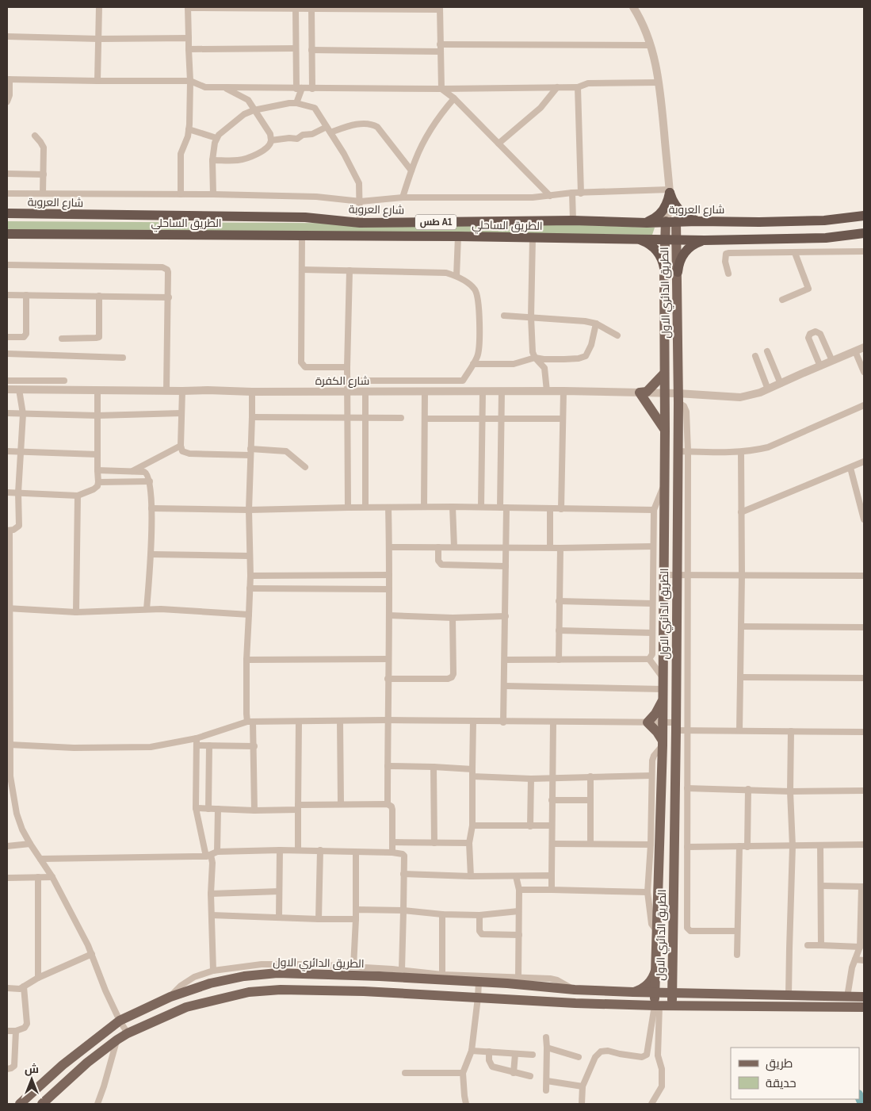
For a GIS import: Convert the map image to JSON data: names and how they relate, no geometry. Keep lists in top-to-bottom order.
{
  "streets": {
    "highway": ["شارع العروبة", "طس A1", "الطريق الساحلي"],
    "main road": ["الطريق الدائري الاول"],
    "street": ["شارع الكفرة"]
  },
  "crossings": [
    ["شارع العروبة", "الطريق الدائري الاول"],
    ["الطريق الساحلي", "الطريق الدائري الاول"],
    ["الطريق الدائري الاول", "شارع الكفرة"]
  ],
  "legend": ["طريق", "حديقة"],
  "north": "top"
}
